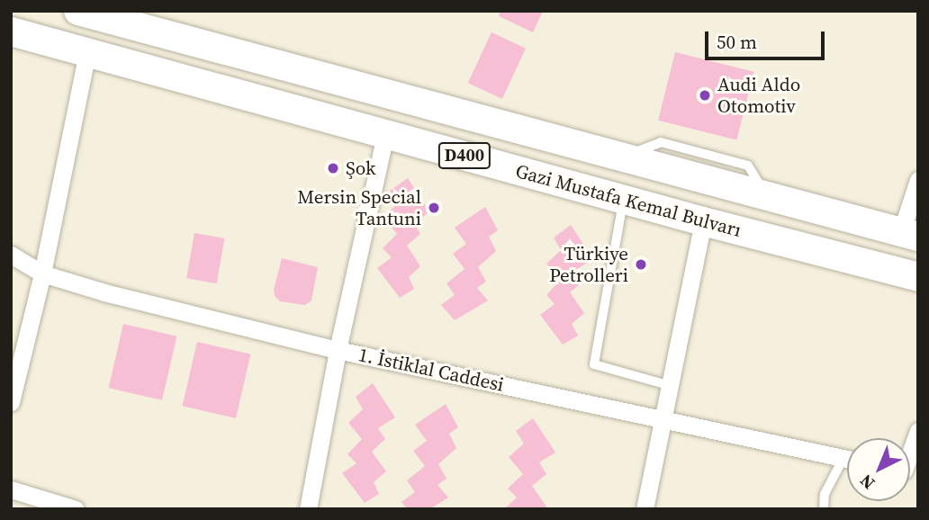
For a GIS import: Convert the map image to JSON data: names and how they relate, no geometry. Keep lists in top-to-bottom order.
{
  "streets": {
    "highway": ["D400", "Gazi Mustafa Kemal Bulvarı"],
    "street": ["1. İstiklal Caddesi"]
  },
  "places": [
    "Audi Aldo Otomotiv",
    "Şok",
    "Mersin Special Tantuni",
    "Türkiye Petrolleri"
  ],
  "scale_bar": "50 m",
  "north": "bottom left"
}
